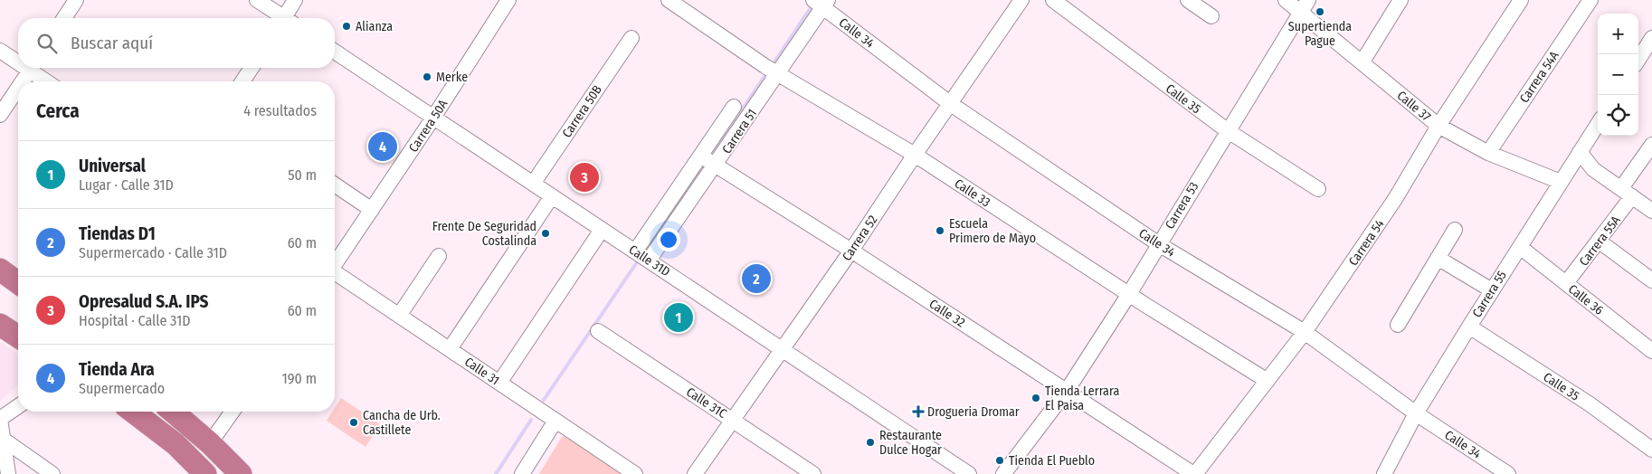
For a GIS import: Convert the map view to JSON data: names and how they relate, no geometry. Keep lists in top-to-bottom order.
{
  "streets": {
    "street": [
      "Calle 34",
      "Carrera 54A",
      "Calle 35",
      "Calle 37",
      "Carrera 50B",
      "Carrera 50A",
      "Carrera 51",
      "Calle 33",
      "Carrera 53",
      "Carrera 52",
      "Carrera 55A",
      "Carrera 54",
      "Calle 31D",
      "Carrera 55",
      "Calle 36",
      "Calle 32",
      "Calle 31",
      "Calle 31C"
    ]
  },
  "crossings": [
    ["Calle 34", "Carrera 51"],
    ["Calle 34", "Carrera 53"],
    ["Calle 34", "Carrera 52"],
    ["Calle 34", "Carrera 54"],
    ["Calle 34", "Carrera 55"],
    ["Carrera 54A", "Calle 37"],
    ["Calle 35", "Carrera 53"],
    ["Calle 35", "Carrera 55"],
    ["Calle 37", "Carrera 53"],
    ["Calle 37", "Carrera 54"],
    ["Calle 37", "Carrera 55"],
    ["Carrera 50B", "Calle 31D"],
    ["Carrera 50A", "Calle 31D"],
    ["Carrera 51", "Calle 33"],
    ["Carrera 51", "Calle 31D"],
    ["Carrera 51", "Calle 32"],
    ["Calle 33", "Carrera 53"],
    ["Calle 33", "Carrera 52"],
    ["Calle 33", "Carrera 54"],
    ["Carrera 53", "Calle 32"],
    ["Carrera 52", "Calle 31D"],
    ["Carrera 52", "Calle 32"],
    ["Carrera 52", "Calle 31C"],
    ["Carrera 55A", "Calle 36"],
    ["Carrera 54", "Calle 32"],
    ["Carrera 55", "Calle 36"]
  ],
  "places": {
    "other": [
      "Supertienda Pague",
      "Alianza",
      "Merke",
      "Escuela Primero de Mayo",
      "Frente De Seguridad Costalinda",
      "Tienda Lerrara El Paisa",
      "Cancha de Urb. Castillete",
      "Restaurante Dulce Hogar",
      "Tienda El Pueblo"
    ],
    "health": ["Drogueria Dromar"]
  },
  "page": {
    "map_buttons": ["+", "−"],
    "search": "Buscar aquí",
    "heading": ["Cerca", "4 resultados"],
    "pins": [
      "4",
      "3",
      "2",
      "1"
    ],
    "list": [
      {
        "mark": "1",
        "name": "Universal",
        "note": "Lugar · Calle 31D",
        "value": "50 m"
      },
      {
        "mark": "2",
        "name": "Tiendas D1",
        "note": "Supermercado · Calle 31D",
        "value": "60 m"
      },
      {
        "mark": "3",
        "name": "Opresalud S.A. IPS",
        "note": "Hospital · Calle 31D",
        "value": "60 m"
      },
      {
        "mark": "4",
        "name": "Tienda Ara",
        "note": "Supermercado",
        "value": "190 m"
      }
    ]
  }
}
